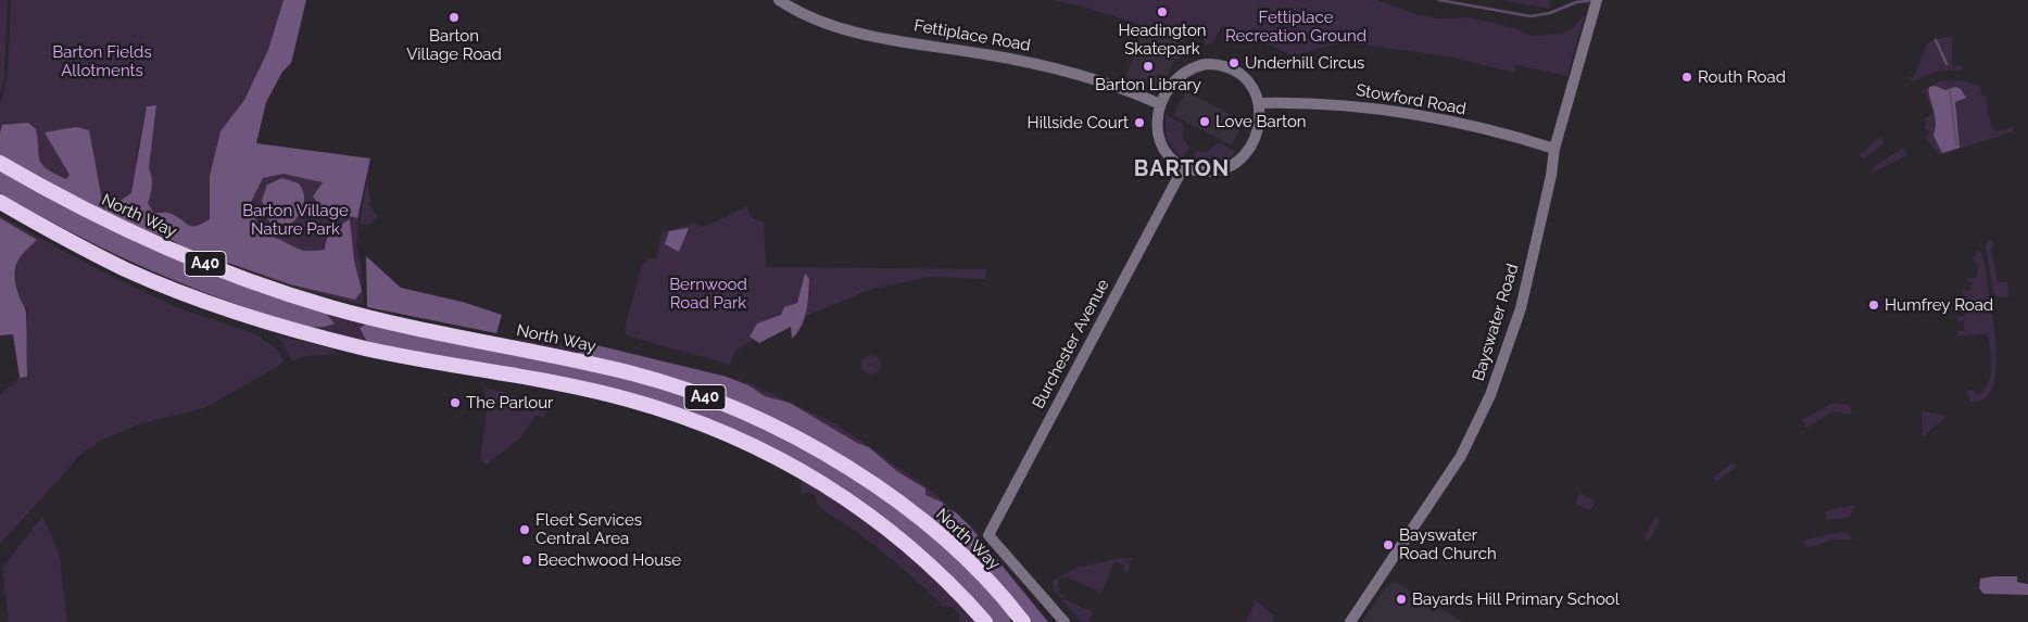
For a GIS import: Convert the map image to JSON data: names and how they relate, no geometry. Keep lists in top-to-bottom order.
{
  "streets": {
    "highway": ["North Way", "A40"],
    "street": [
      "Fettiplace Road",
      "Stowford Road",
      "Bayswater Road",
      "Burchester Avenue"
    ]
  },
  "crossings": [
    ["Fettiplace Road", "Stowford Road"],
    ["Fettiplace Road", "Burchester Avenue"],
    ["Stowford Road", "Bayswater Road"],
    ["Stowford Road", "Burchester Avenue"],
    ["North Way", "Burchester Avenue"]
  ],
  "districts": ["BARTON"],
  "parks": [
    "Fettiplace Recreation Ground",
    "Barton Fields Allotments",
    "Barton Village Nature Park",
    "Bernwood Road Park"
  ],
  "places": [
    "Headington Skatepark",
    "Barton Village Road",
    "Underhill Circus",
    "Barton Library",
    "Routh Road",
    "Love Barton",
    "Hillside Court",
    "Humfrey Road",
    "The Parlour",
    "Fleet Services Central Area",
    "Bayswater Road Church",
    "Beechwood House",
    "Bayards Hill Primary School"
  ]
}
